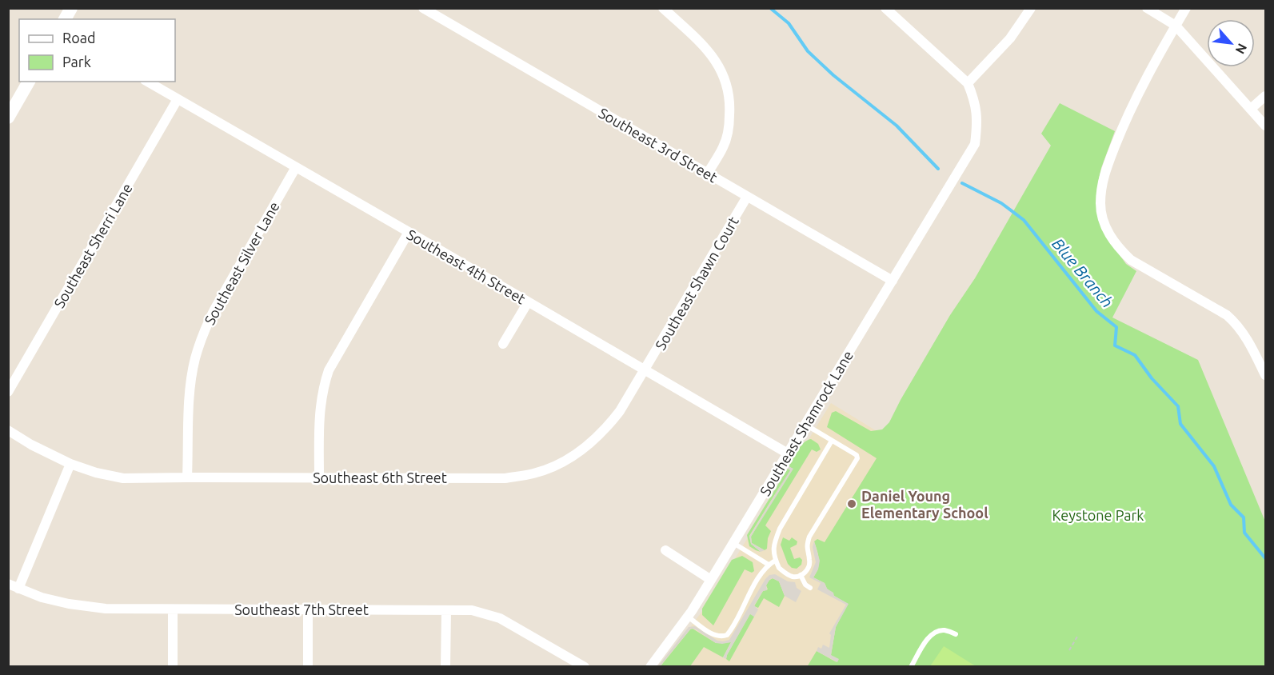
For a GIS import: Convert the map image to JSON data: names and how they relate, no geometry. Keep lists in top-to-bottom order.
{
  "streets": {
    "street": [
      "Southeast 3rd Street",
      "Southeast Sherri Lane",
      "Southeast Silver Lane",
      "Southeast 4th Street",
      "Southeast Shawn Court",
      "Southeast Shamrock Lane",
      "Southeast 6th Street",
      "Southeast 7th Street"
    ]
  },
  "crossings": [
    ["Southeast 3rd Street", "Southeast Shawn Court"],
    ["Southeast 3rd Street", "Southeast Shamrock Lane"],
    ["Southeast Sherri Lane", "Southeast 4th Street"],
    ["Southeast Silver Lane", "Southeast 4th Street"],
    ["Southeast Silver Lane", "Southeast 6th Street"],
    ["Southeast 4th Street", "Southeast Shawn Court"],
    ["Southeast 4th Street", "Southeast Shamrock Lane"],
    ["Southeast 4th Street", "Southeast 6th Street"],
    ["Southeast Shawn Court", "Southeast 6th Street"]
  ],
  "water": ["Blue Branch"],
  "parks": ["Keystone Park"],
  "places": ["Daniel Young Elementary School"],
  "legend": ["Road", "Park"],
  "north": "bottom right"
}
